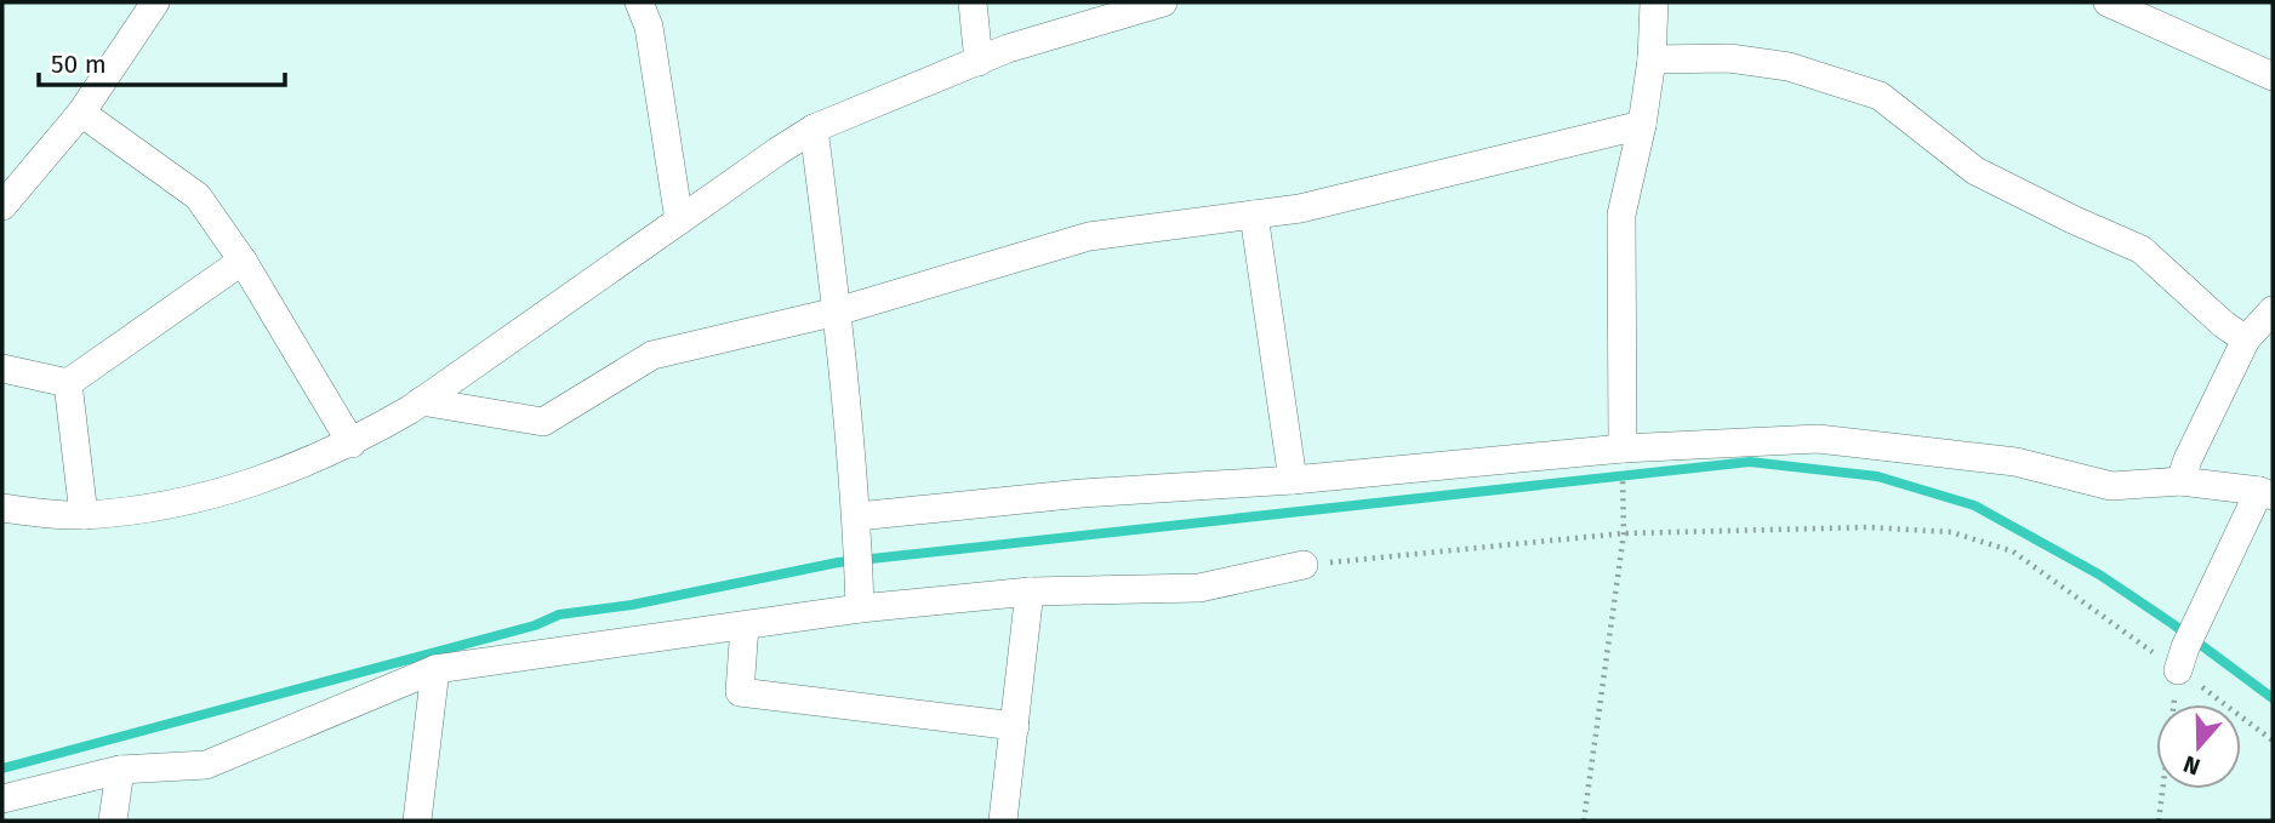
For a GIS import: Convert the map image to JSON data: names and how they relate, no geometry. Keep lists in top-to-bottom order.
{
  "scale_bar": "50 m",
  "north": "bottom"
}
